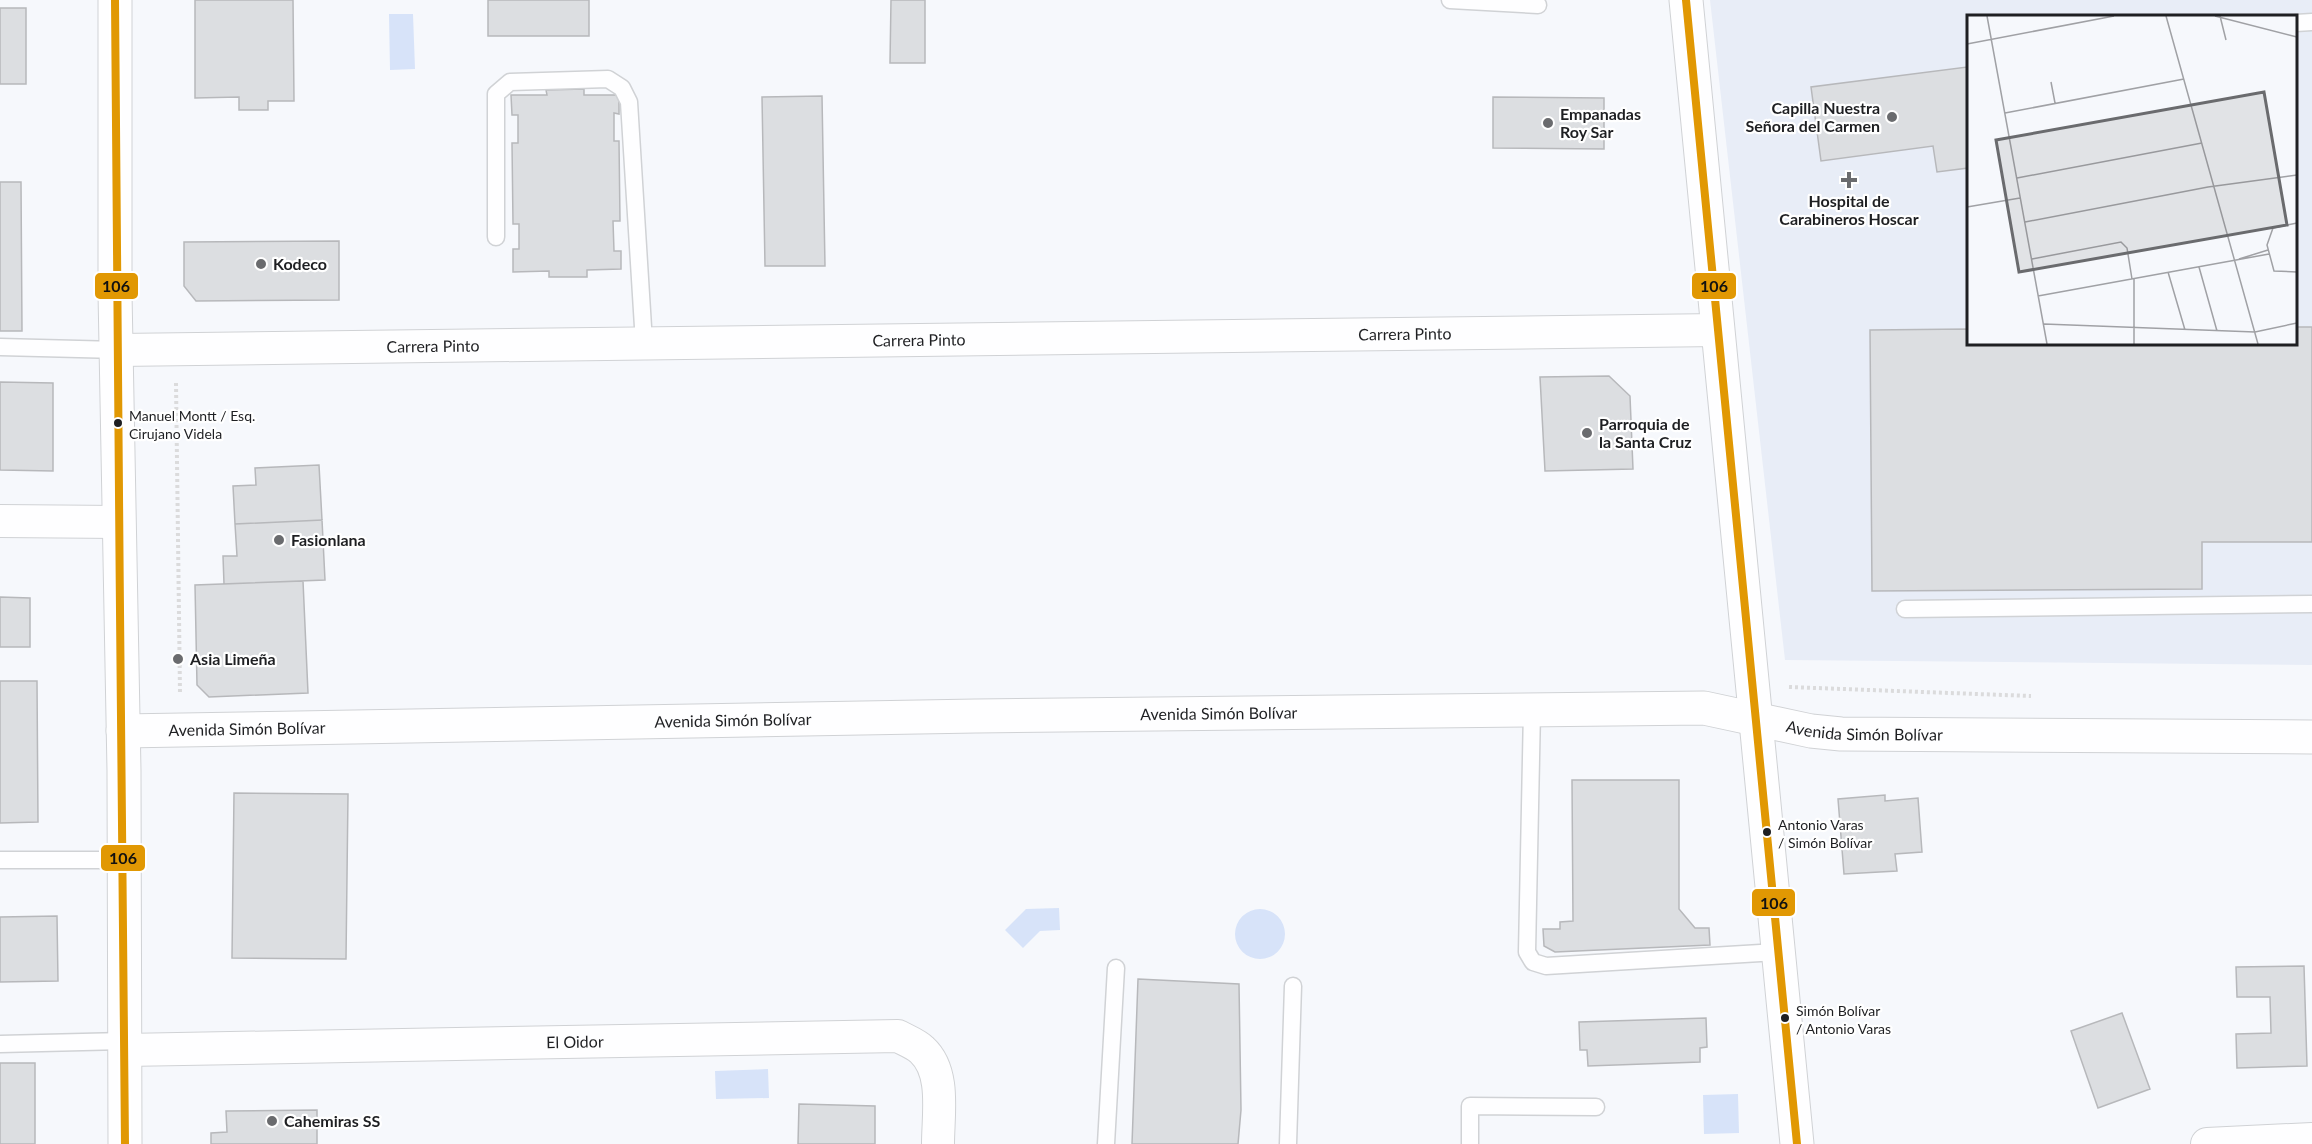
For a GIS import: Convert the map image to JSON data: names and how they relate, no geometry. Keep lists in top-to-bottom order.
{
  "streets": {
    "main road": ["Avenida Simón Bolívar"],
    "street": ["Carrera Pinto", "El Oidor"]
  },
  "places": {
    "other": [
      "Capilla Nuestra Señora del Carmen",
      "Empanadas Roy Sar",
      "Kodeco",
      "Manuel Montt / Esq. Cirujano Videla",
      "Parroquia de la Santa Cruz",
      "Fasionlana",
      "Asia Limeña",
      "Antonio Varas / Simón Bolívar",
      "Simón Bolívar / Antonio Varas",
      "Cahemiras SS"
    ],
    "health": ["Hospital de Carabineros Hoscar"]
  },
  "lines": ["transit line 106"]
}
